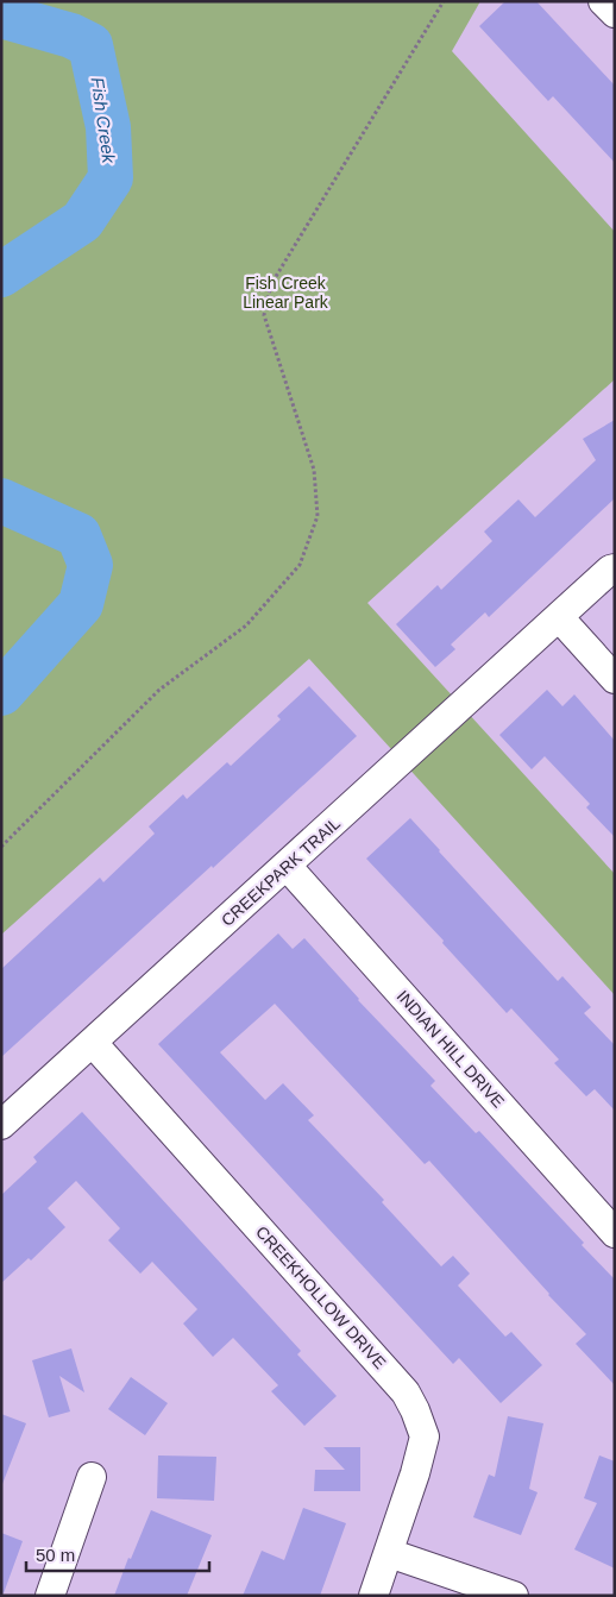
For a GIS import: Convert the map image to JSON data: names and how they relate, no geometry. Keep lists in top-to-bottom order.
{
  "streets": {
    "street": ["CREEKPARK TRAIL", "INDIAN HILL DRIVE", "CREEKHOLLOW DRIVE"]
  },
  "crossings": [
    ["CREEKPARK TRAIL", "INDIAN HILL DRIVE"],
    ["CREEKPARK TRAIL", "CREEKHOLLOW DRIVE"]
  ],
  "water": ["Fish Creek"],
  "parks": ["Fish Creek Linear Park"],
  "scale_bar": "50 m"
}
